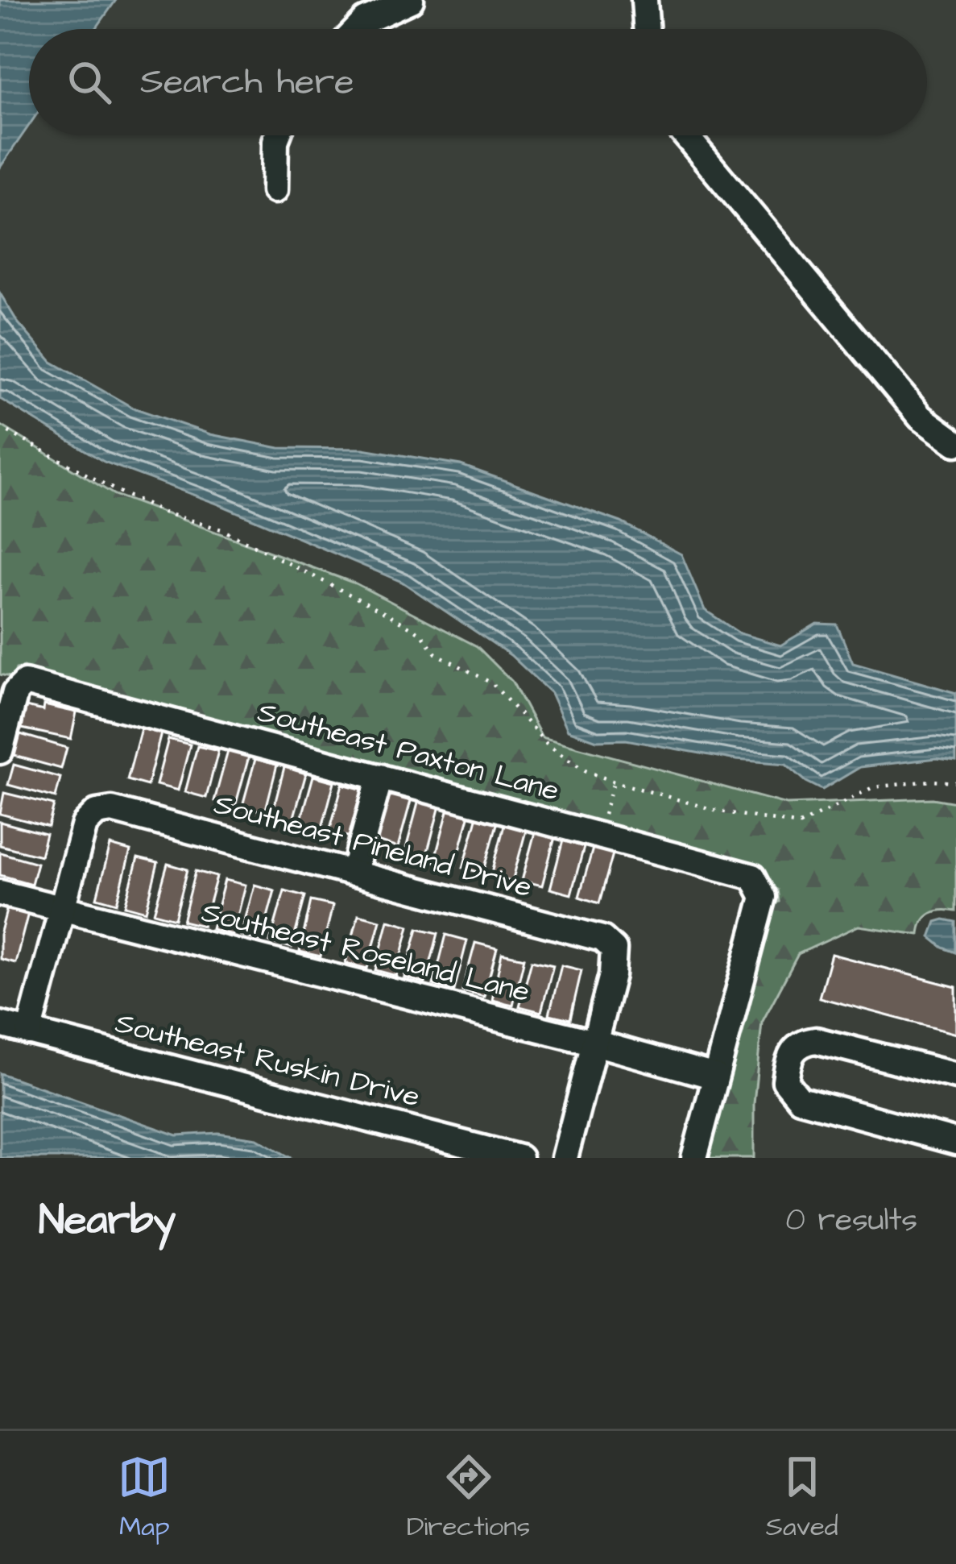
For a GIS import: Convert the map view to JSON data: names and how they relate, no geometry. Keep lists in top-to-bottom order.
{
  "streets": {
    "street": [
      "Southeast Paxton Lane",
      "Southeast Pineland Drive",
      "Southeast Roseland Lane",
      "Southeast Ruskin Drive"
    ]
  },
  "crossings": [
    ["Southeast Paxton Lane", "Southeast Roseland Lane"],
    ["Southeast Pineland Drive", "Southeast Roseland Lane"]
  ],
  "page": {
    "search": "Search here",
    "heading": ["Nearby", "0 results"],
    "nav": ["Map", "Directions", "Saved"]
  }
}
